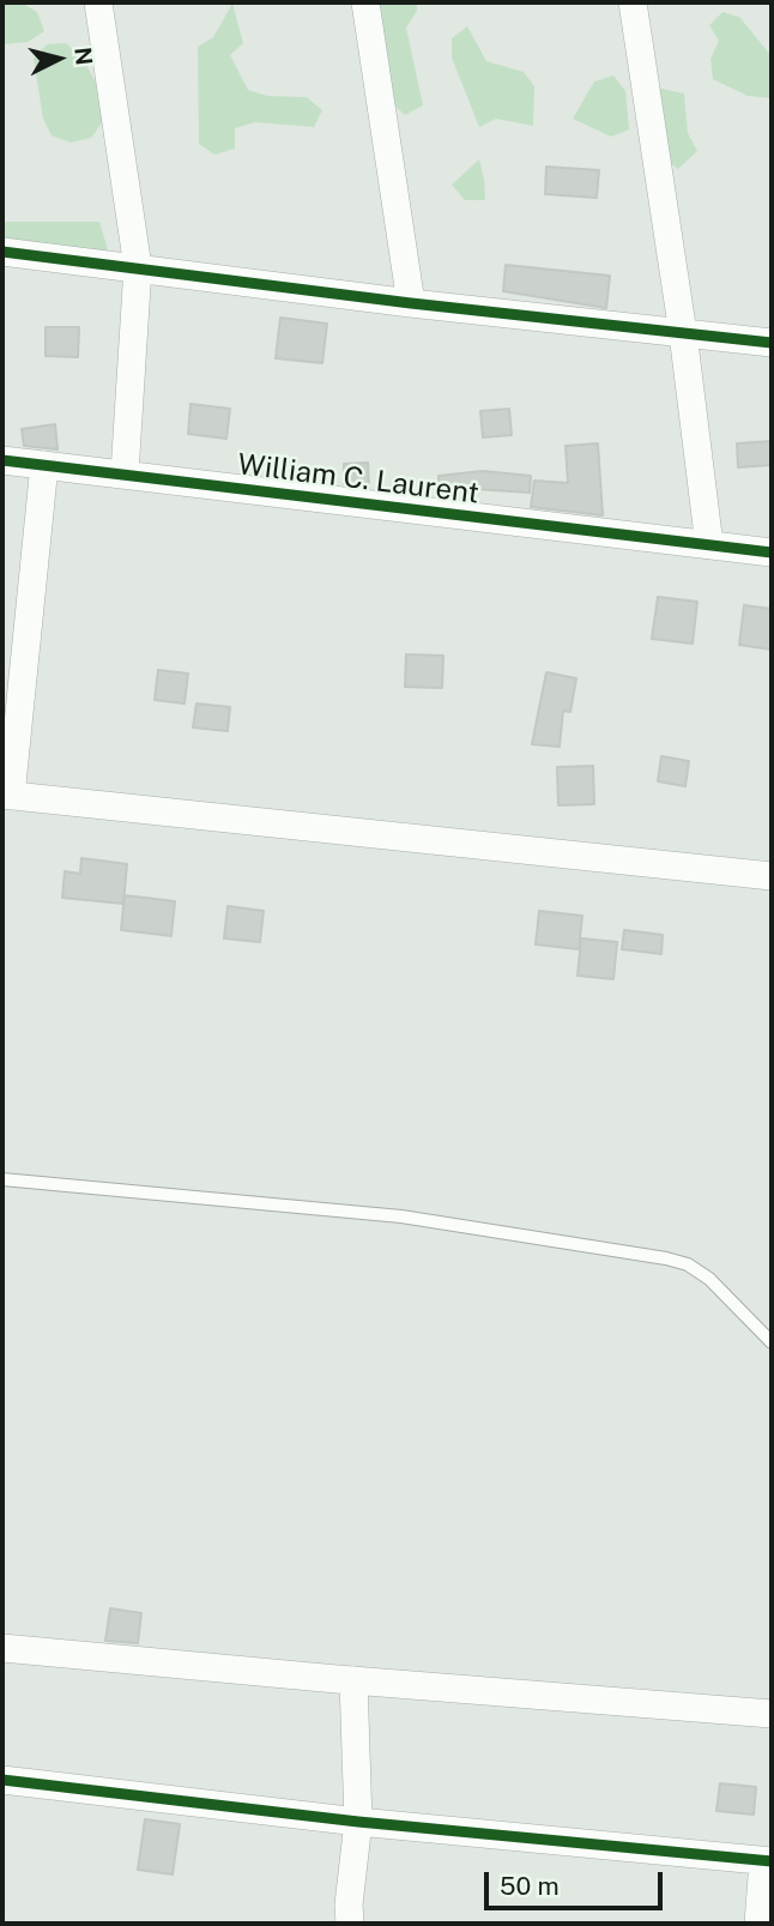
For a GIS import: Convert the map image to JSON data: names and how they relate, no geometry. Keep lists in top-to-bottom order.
{
  "streets": {
    "street": ["William C. Laurent"]
  },
  "scale_bar": "50 m",
  "north": "right"
}
